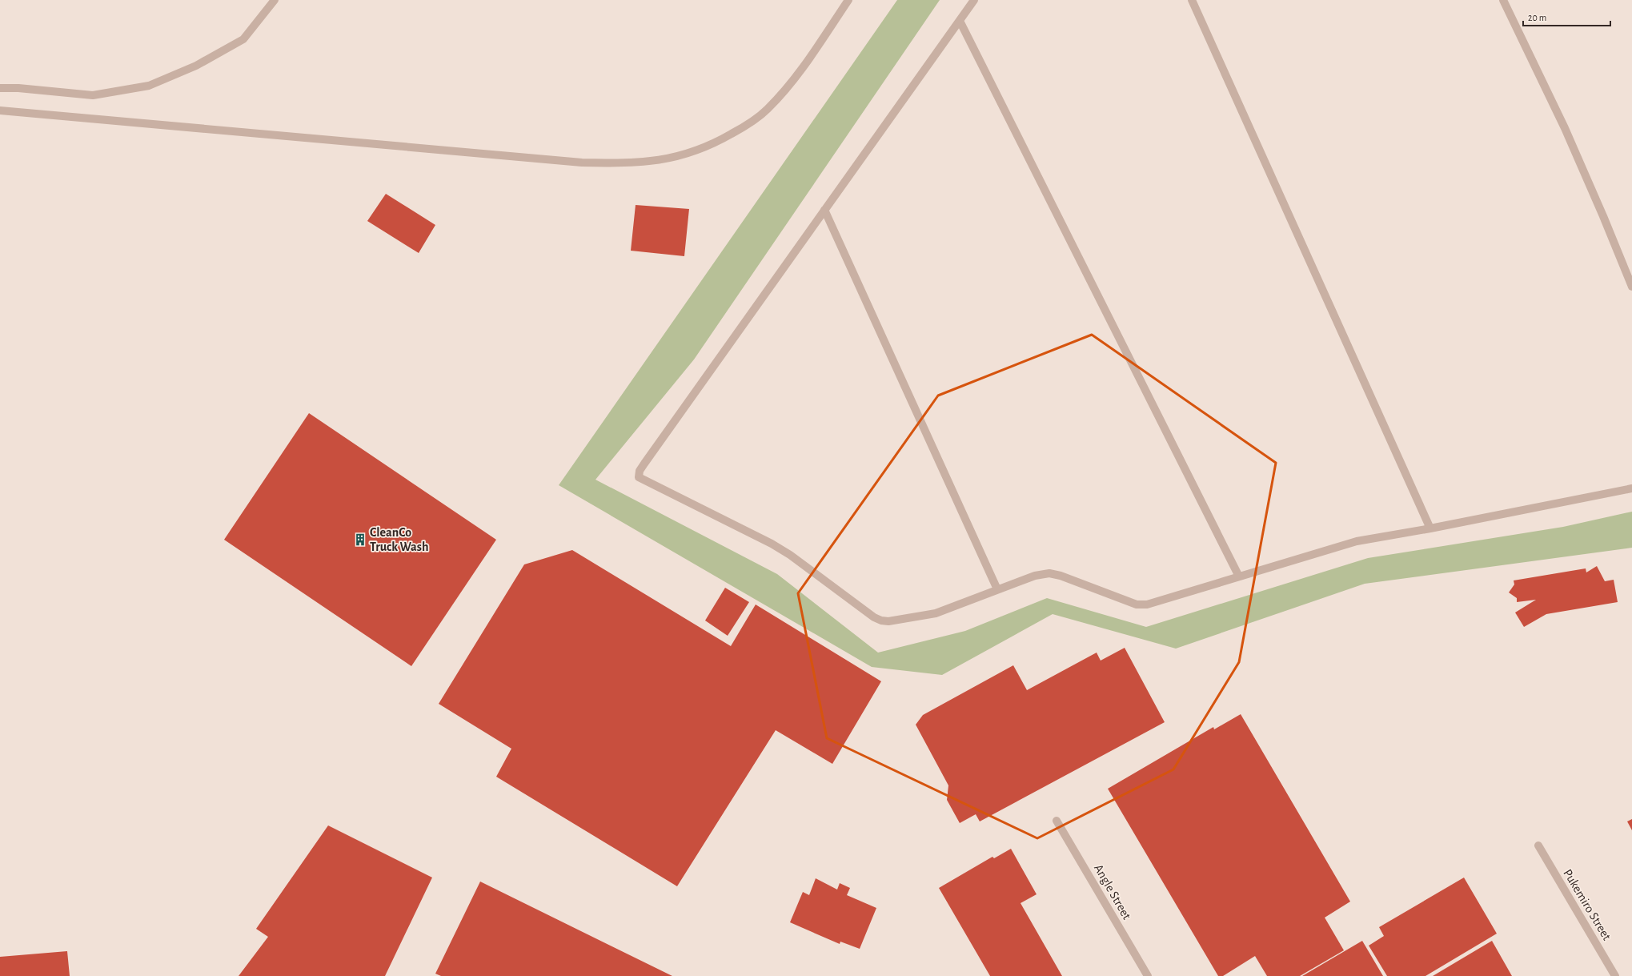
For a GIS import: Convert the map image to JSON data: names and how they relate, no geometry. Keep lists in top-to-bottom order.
{
  "streets": {
    "street": ["Angle Street", "Pukemiro Street"]
  },
  "places": {
    "building": ["CleanCo Truck Wash"]
  },
  "scale_bar": "20 m"
}
